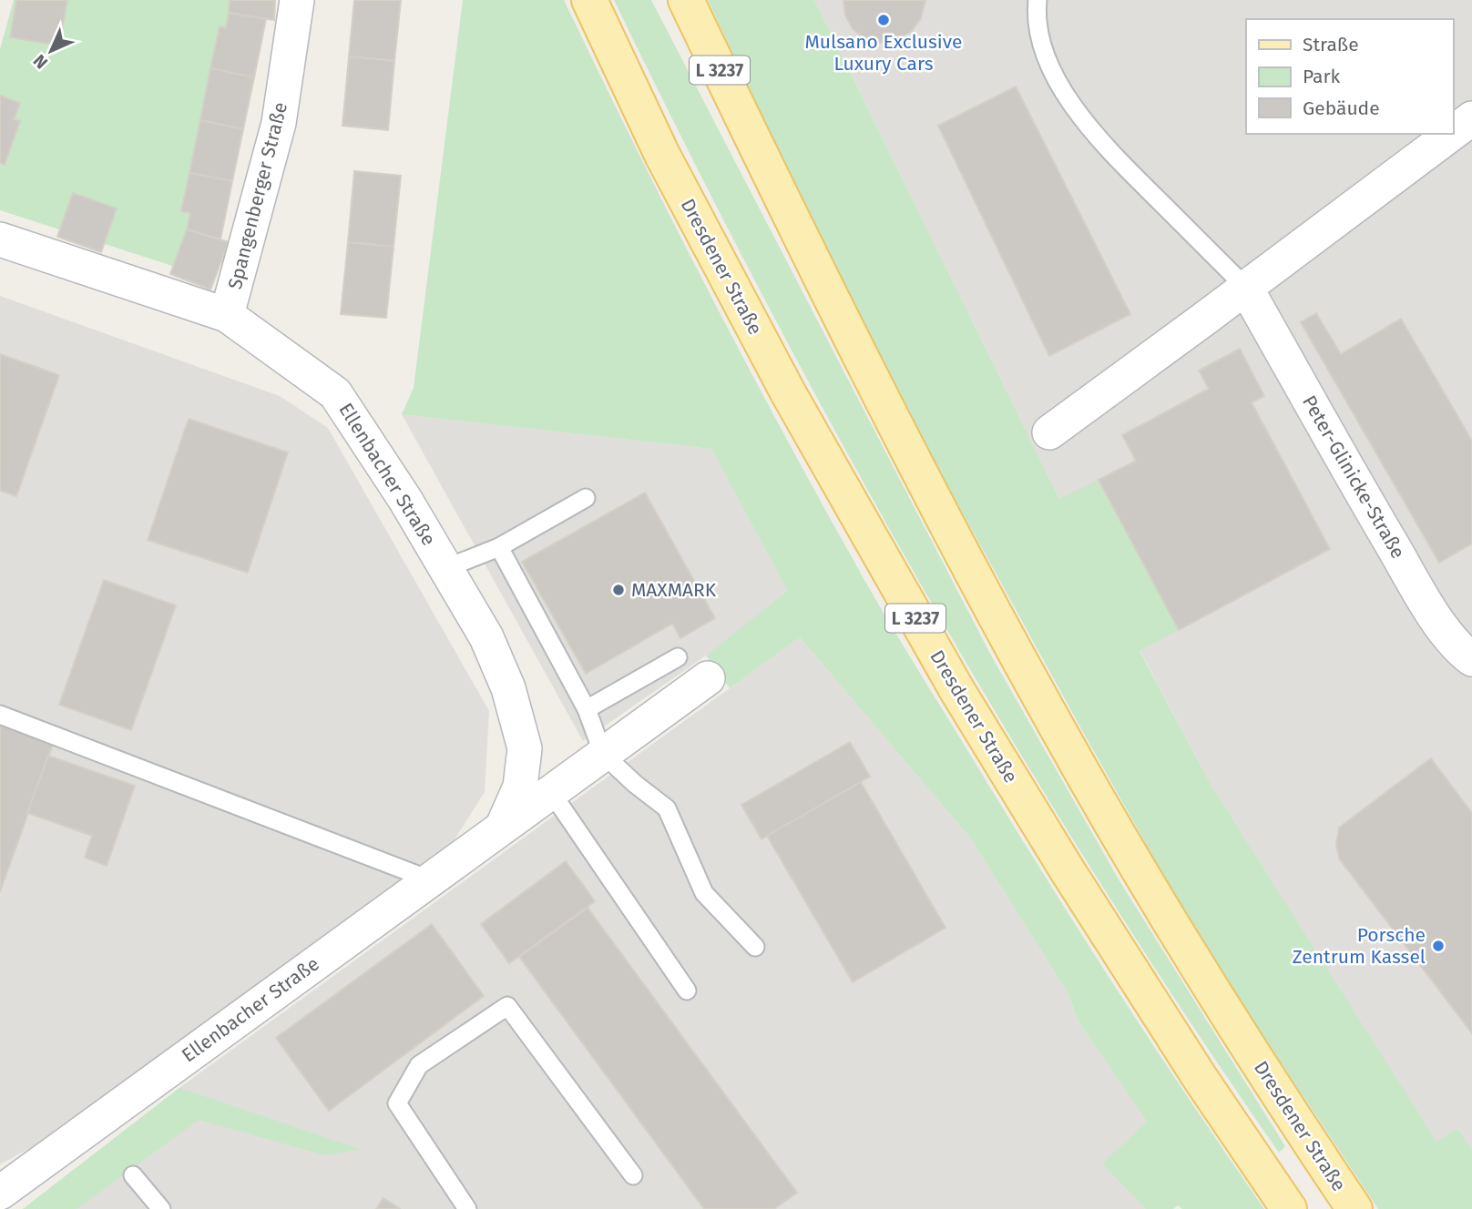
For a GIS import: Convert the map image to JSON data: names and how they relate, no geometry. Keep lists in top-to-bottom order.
{
  "streets": {
    "main road": ["L 3237", "Dresdener Straße"],
    "street": ["Spangenberger Straße", "Ellenbacher Straße", "Peter-Glinicke-Straße"]
  },
  "crossings": [
    ["Spangenberger Straße", "Ellenbacher Straße"]
  ],
  "places": ["Mulsano Exclusive Luxury Cars", "MAXMARK", "Porsche Zentrum Kassel"],
  "legend": ["Straße", "Park", "Gebäude"],
  "north": "bottom left"
}
